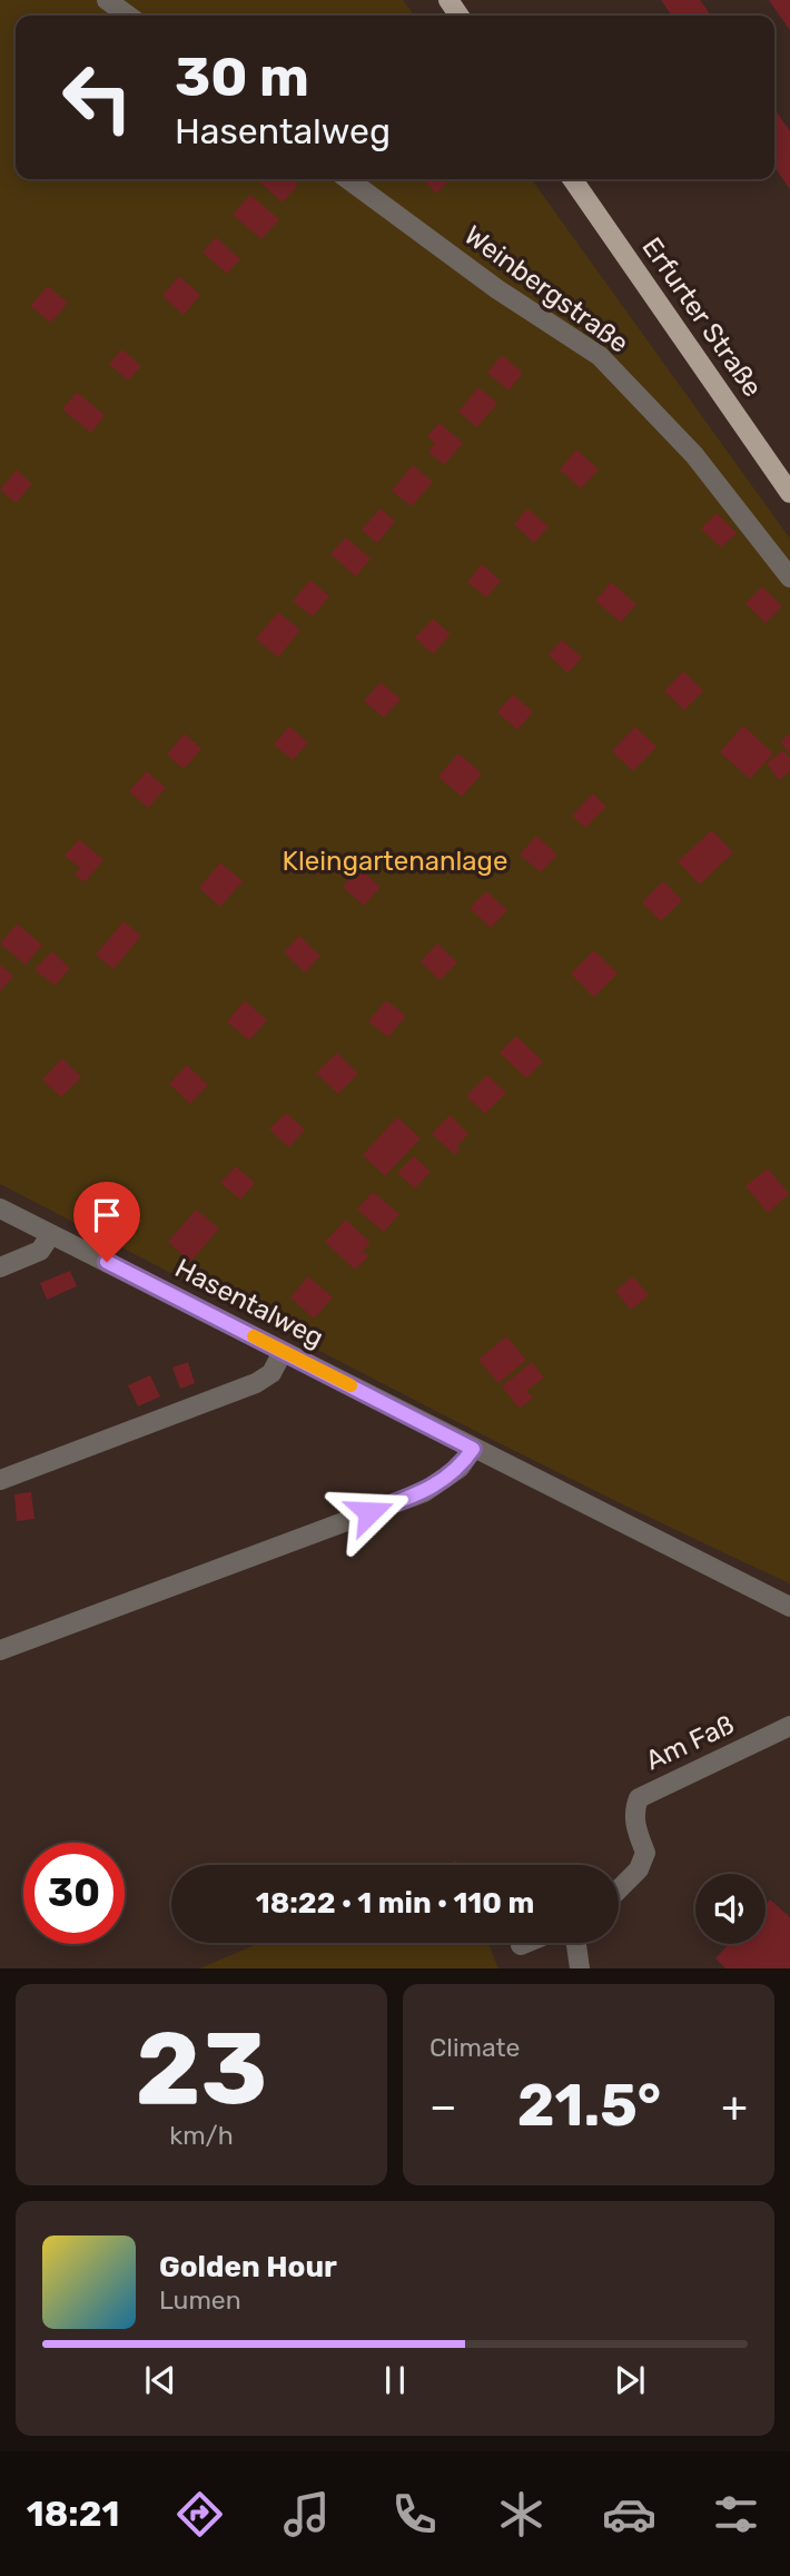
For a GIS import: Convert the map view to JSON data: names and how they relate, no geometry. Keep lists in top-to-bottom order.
{
  "streets": {
    "main road": ["Erfurter Straße"],
    "street": ["Weinbergstraße", "Hasentalweg", "Am Faß"]
  },
  "parks": ["Kleingartenanlage"],
  "page": {
    "turn": ["30 m", "Hasentalweg"],
    "limit": "30",
    "trip": "18:22 · 1 min · 110 m",
    "tile": [
      ["23", "km/h"],
      "Climate"
    ],
    "heat": ["−", "21.5°", "+"],
    "song": ["Golden Hour", "Lumen"],
    "tabs": "18:21"
  }
}
